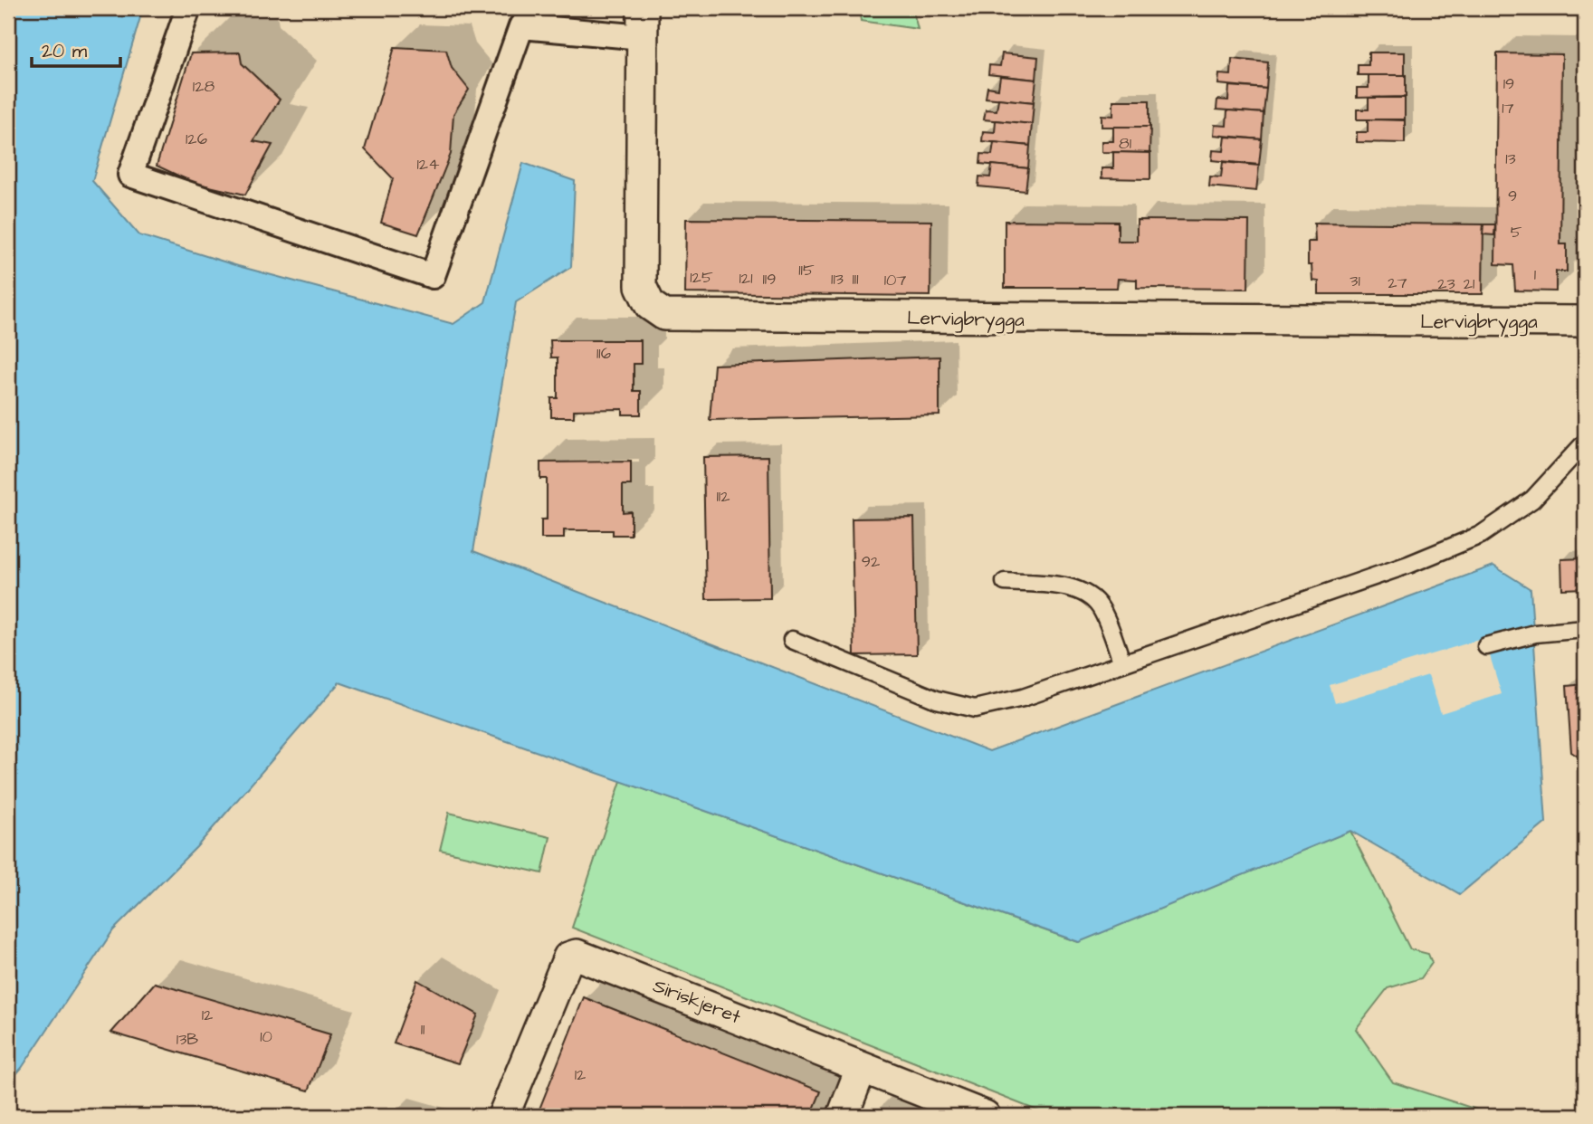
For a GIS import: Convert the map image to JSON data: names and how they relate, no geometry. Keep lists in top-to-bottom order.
{
  "streets": {
    "street": ["Lervigbrygga", "Siriskjeret"]
  },
  "house_numbers": [
    "19",
    "128",
    "17",
    "126",
    "81",
    "13",
    "124",
    "9",
    "5",
    "115",
    "1",
    "125",
    "121",
    "119",
    "113",
    "111",
    "107",
    "31",
    "27",
    "23",
    "21",
    "116",
    "112",
    "92",
    "12",
    "11",
    "10",
    "13B",
    "12"
  ],
  "scale_bar": "20 m"
}
